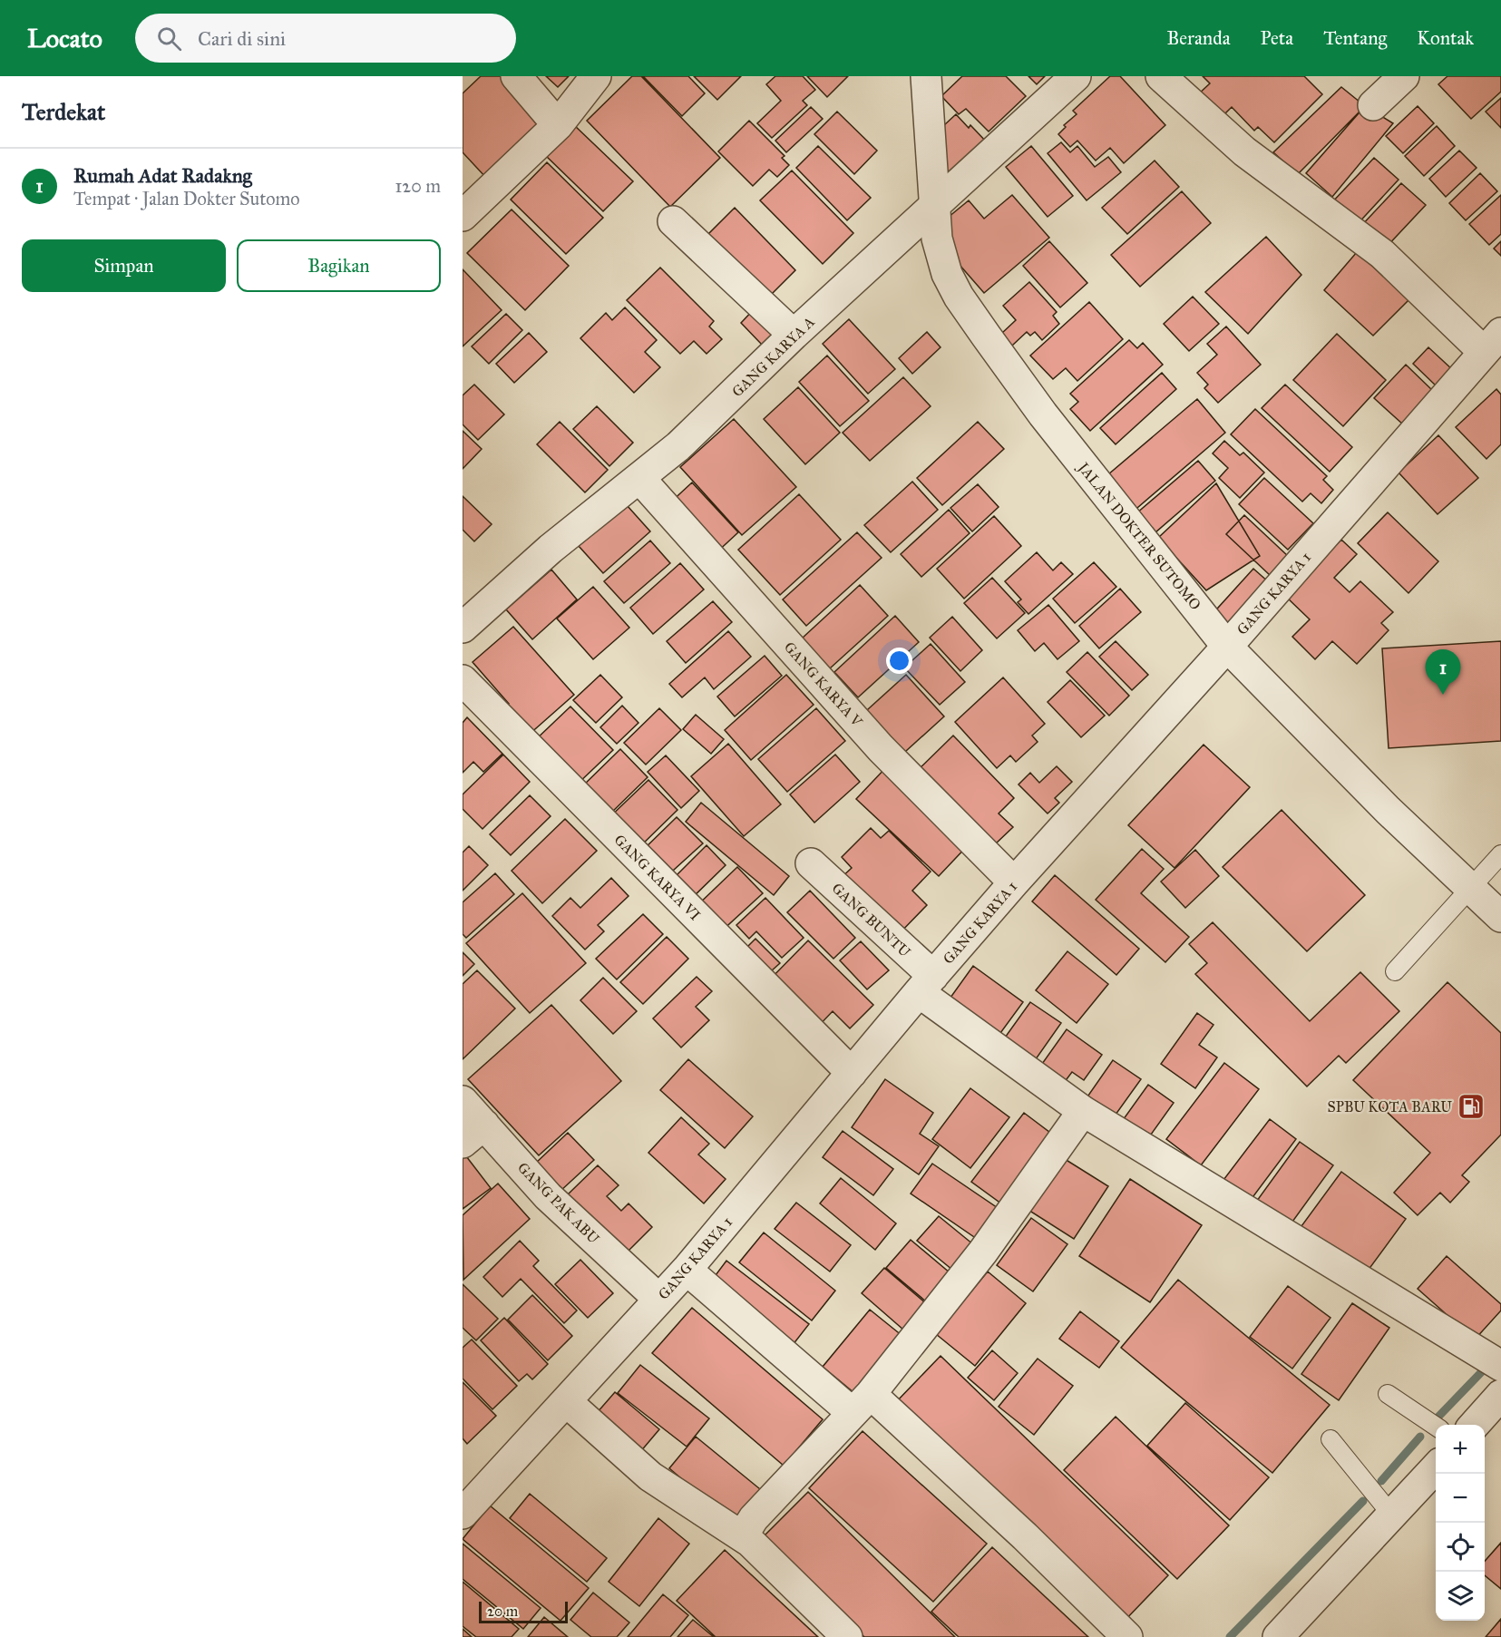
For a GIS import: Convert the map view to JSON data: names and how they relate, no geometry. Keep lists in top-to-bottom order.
{
  "streets": {
    "street": [
      "GANG KARYA A",
      "JALAN DOKTER SUTOMO",
      "GANG KARYA 1",
      "GANG KARYA V",
      "GANG KARYA VI",
      "GANG BUNTU",
      "GANG PAK ABU"
    ]
  },
  "crossings": [
    ["GANG KARYA A", "JALAN DOKTER SUTOMO"],
    ["GANG KARYA A", "GANG KARYA V"],
    ["JALAN DOKTER SUTOMO", "GANG KARYA 1"],
    ["GANG KARYA 1", "GANG KARYA V"],
    ["GANG KARYA 1", "GANG KARYA VI"],
    ["GANG KARYA 1", "GANG BUNTU"],
    ["GANG KARYA 1", "GANG PAK ABU"]
  ],
  "places": {
    "fuel station": ["SPBU KOTA BARU"]
  },
  "scale_bar": "20 m",
  "page": {
    "header": "Locato",
    "search": "Cari di sini",
    "nav": [
      "Beranda",
      "Peta",
      "Tentang",
      "Kontak"
    ],
    "heading": "Terdekat",
    "list": [
      {
        "mark": "1",
        "name": "Rumah Adat Radakng",
        "note": "Tempat · Jalan Dokter Sutomo",
        "value": "120 m"
      }
    ],
    "buttons": ["Simpan", "Bagikan"],
    "pins": "1",
    "map_buttons": ["+", "−"],
    "scale": "20 m"
  }
}
